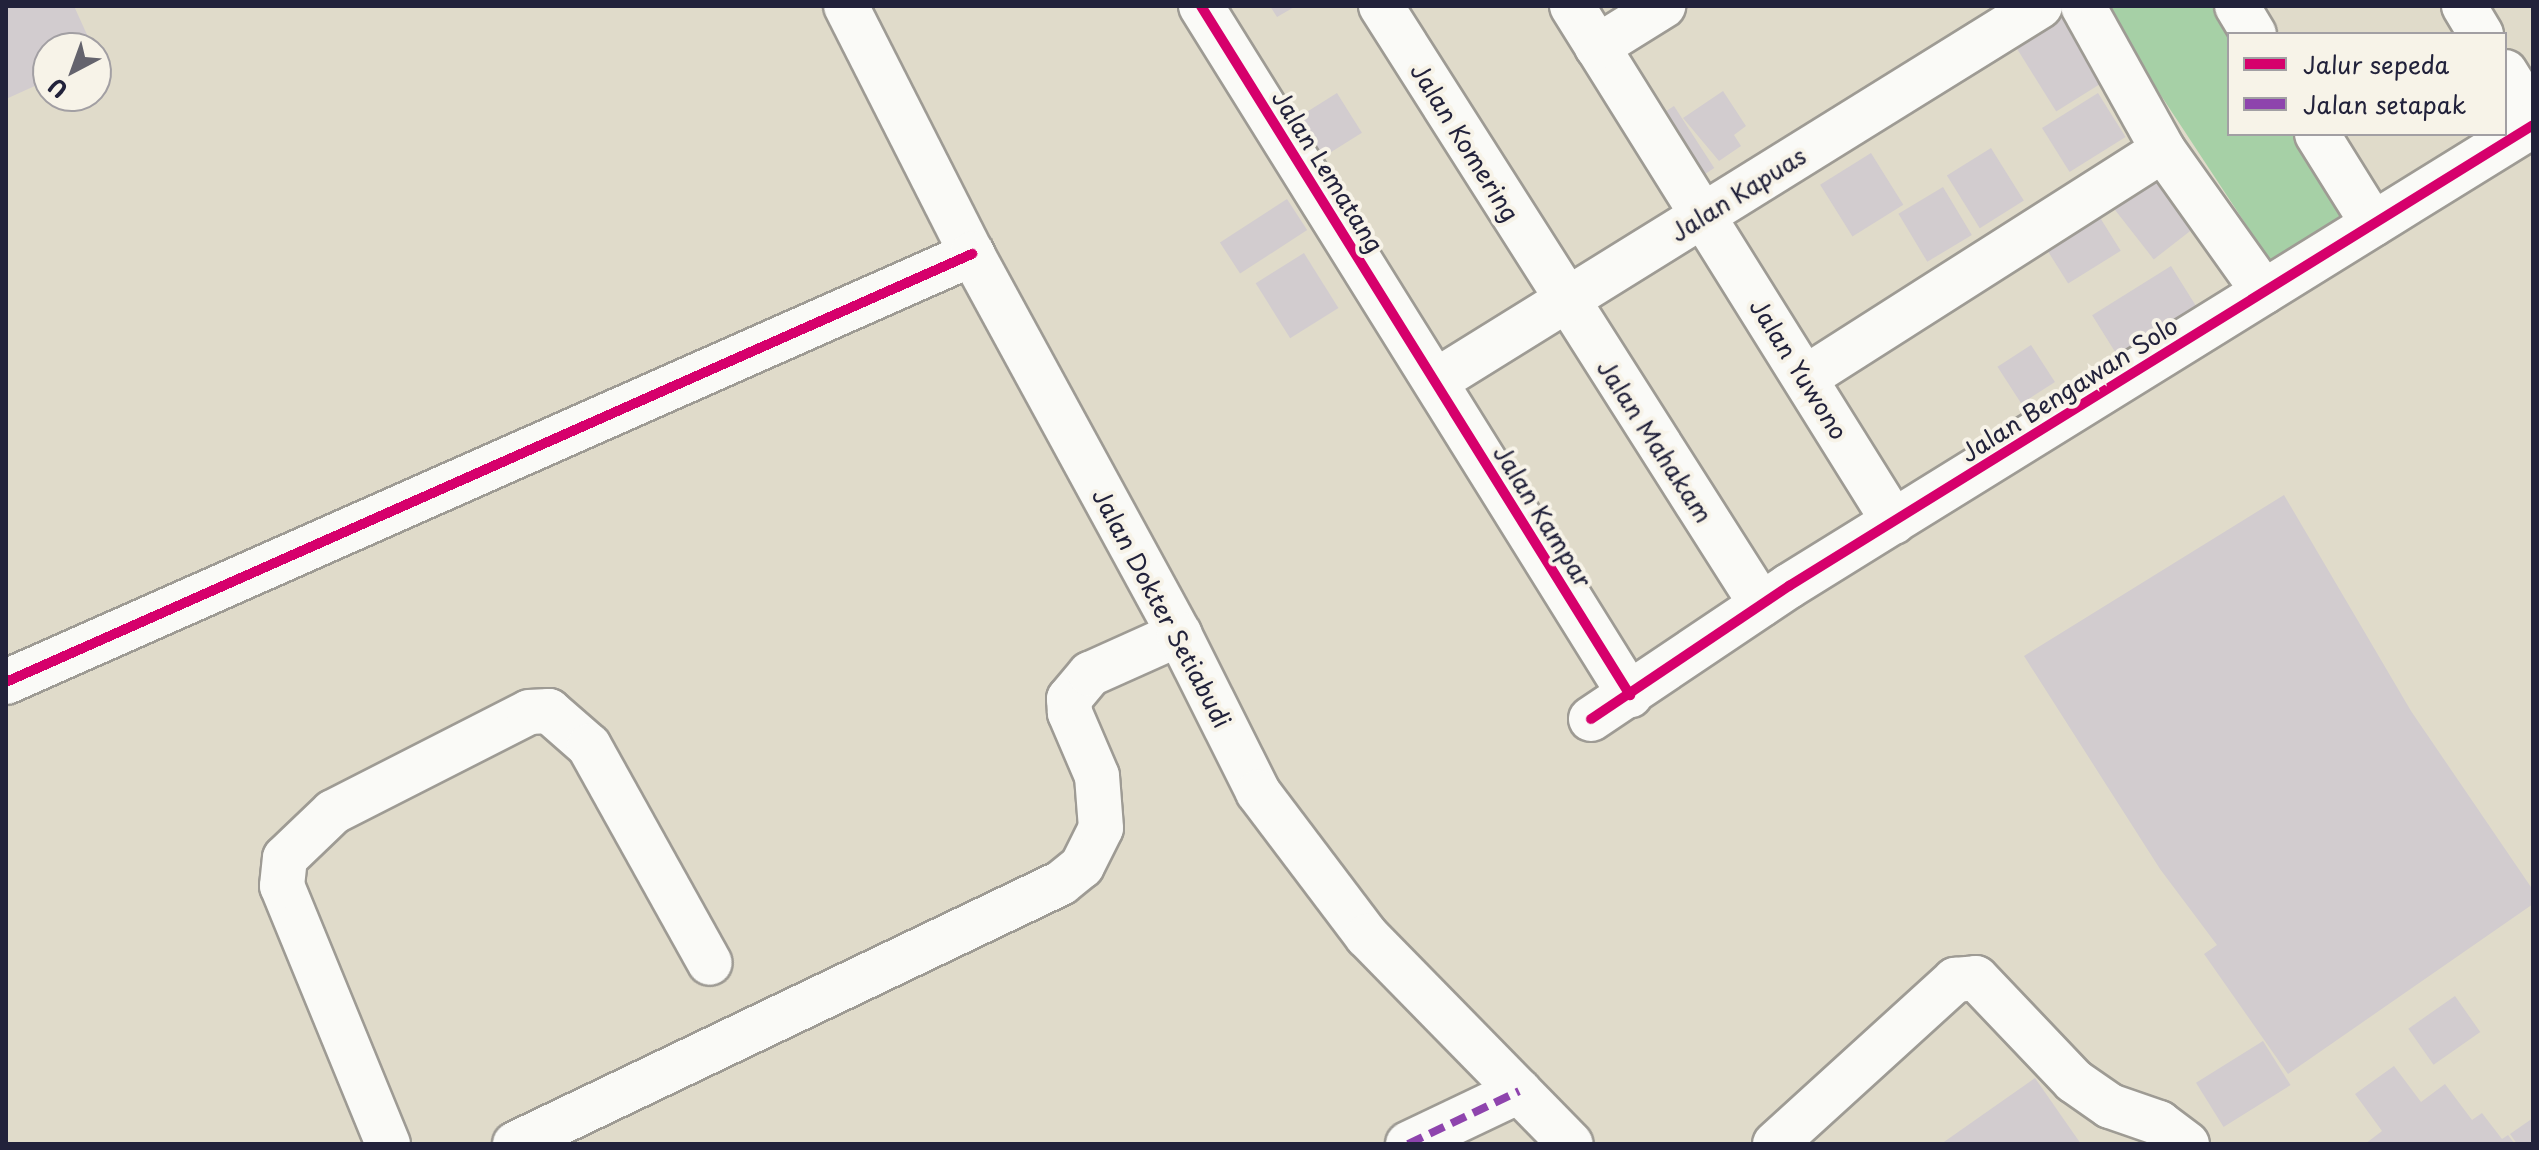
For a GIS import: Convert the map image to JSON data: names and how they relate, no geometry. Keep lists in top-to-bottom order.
{
  "streets": {
    "main road": [
      "Jalan Komering",
      "Jalan Lematang",
      "Jalan Kapuas",
      "Jalan Yuwono",
      "Jalan Bengawan Solo",
      "Jalan Mahakam",
      "Jalan Kampar",
      "Jalan Dokter Setiabudi"
    ]
  },
  "crossings": [
    ["Jalan Komering", "Jalan Kapuas"],
    ["Jalan Komering", "Jalan Mahakam"],
    ["Jalan Lematang", "Jalan Kapuas"],
    ["Jalan Lematang", "Jalan Kampar"],
    ["Jalan Kapuas", "Jalan Yuwono"],
    ["Jalan Kapuas", "Jalan Mahakam"],
    ["Jalan Kapuas", "Jalan Kampar"],
    ["Jalan Yuwono", "Jalan Bengawan Solo"],
    ["Jalan Bengawan Solo", "Jalan Mahakam"],
    ["Jalan Bengawan Solo", "Jalan Kampar"]
  ],
  "legend": ["Jalur sepeda", "Jalan setapak"],
  "north": "bottom left"
}
